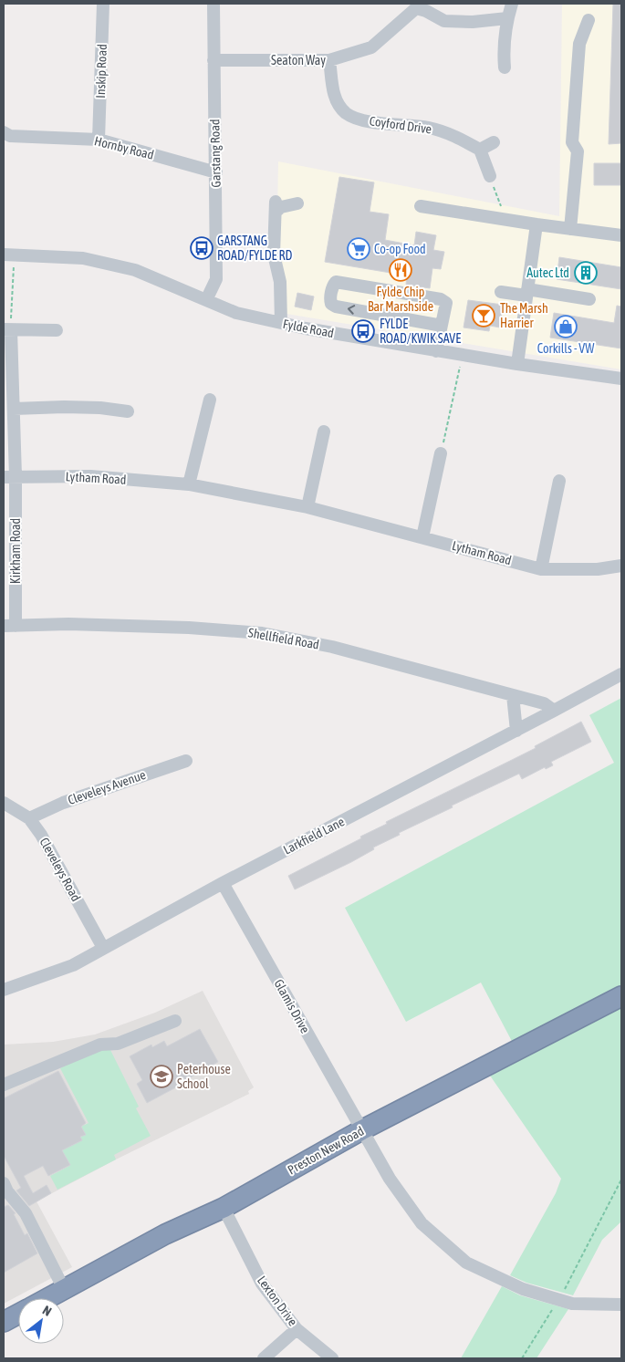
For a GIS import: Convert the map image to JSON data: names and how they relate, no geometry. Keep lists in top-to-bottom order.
{
  "streets": {
    "highway": ["Preston New Road"],
    "street": [
      "Seaton Way",
      "Inskip Road",
      "Coyford Drive",
      "Hornby Road",
      "Garstang Road",
      "Fylde Road",
      "Lytham Road",
      "Kirkham Road",
      "Shellfield Road",
      "Cleveleys Avenue",
      "Larkfield Lane",
      "Cleveleys Road",
      "Glamis Drive",
      "Lexton Drive"
    ]
  },
  "crossings": [
    ["Seaton Way", "Coyford Drive"],
    ["Seaton Way", "Garstang Road"],
    ["Inskip Road", "Hornby Road"],
    ["Hornby Road", "Garstang Road"],
    ["Garstang Road", "Fylde Road"],
    ["Lytham Road", "Kirkham Road"],
    ["Kirkham Road", "Shellfield Road"],
    ["Shellfield Road", "Larkfield Lane"],
    ["Cleveleys Avenue", "Cleveleys Road"],
    ["Larkfield Lane", "Cleveleys Road"],
    ["Larkfield Lane", "Glamis Drive"],
    ["Glamis Drive", "Preston New Road"],
    ["Preston New Road", "Lexton Drive"]
  ],
  "places": {
    "bus stop": ["GARSTANG ROAD/FYLDE RD", "FYLDE ROAD/KWIK SAVE"],
    "supermarket": ["Co-op Food"],
    "restaurant": ["Fylde Chip Bar Marshside"],
    "building": ["Autec Ltd"],
    "bar": ["The Marsh Harrier"],
    "shop": ["Corkills - VW"],
    "school or university": ["Peterhouse School"]
  },
  "north": "top right"
}
